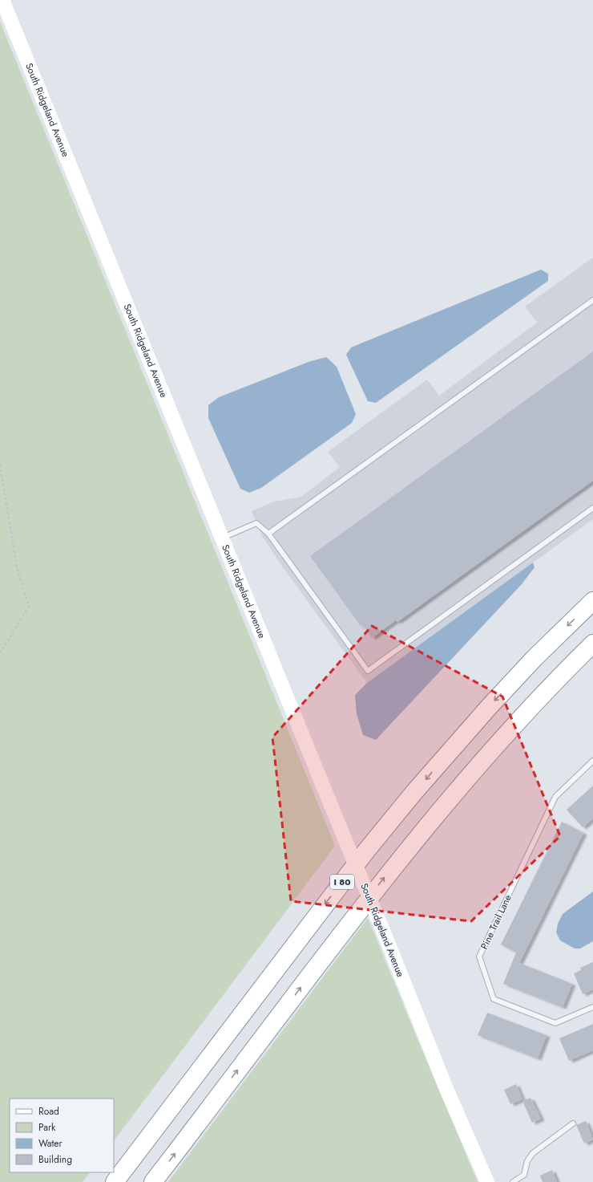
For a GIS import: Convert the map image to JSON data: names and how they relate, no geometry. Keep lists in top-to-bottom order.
{
  "streets": {
    "highway": ["I 80"],
    "street": ["South Ridgeland Avenue"],
    "lane": ["Pine Trail Lane"]
  },
  "legend": [
    "Road",
    "Park",
    "Water",
    "Building"
  ]
}
